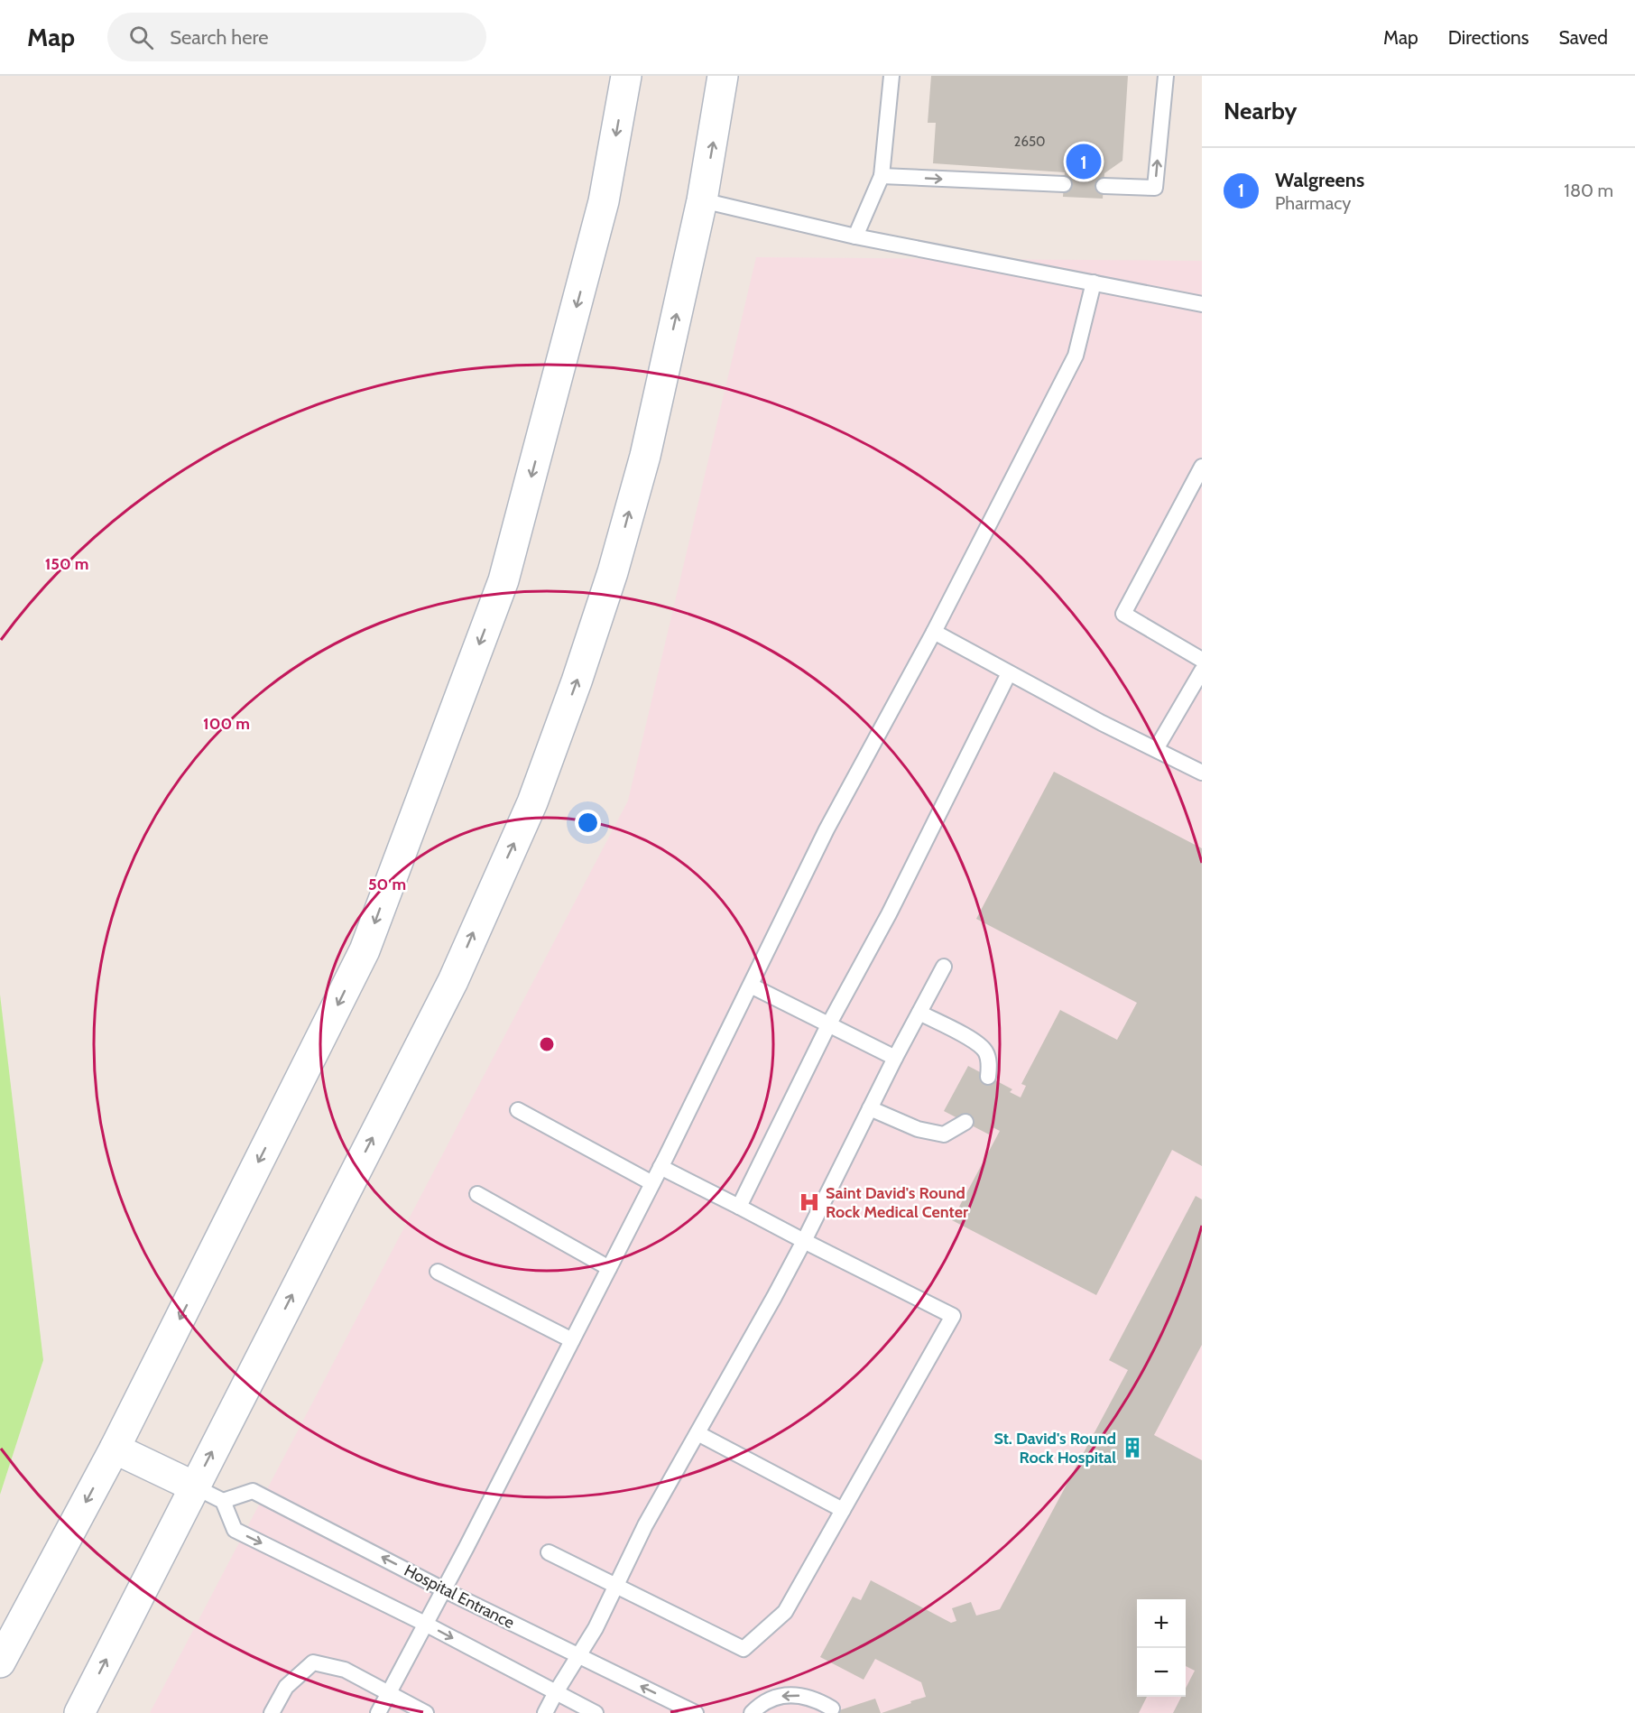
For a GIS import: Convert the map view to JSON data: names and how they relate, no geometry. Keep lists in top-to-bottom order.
{
  "streets": {
    "lane": ["Hospital Entrance"]
  },
  "places": {
    "hospital": ["Saint David's Round Rock Medical Center"],
    "building": ["St. David's Round Rock Hospital"]
  },
  "house_numbers": ["2650"],
  "page": {
    "header": "Map",
    "search": "Search here",
    "nav": ["Map", "Directions", "Saved"],
    "heading": "Nearby",
    "pins": "1",
    "list": [
      {
        "mark": "1",
        "name": "Walgreens",
        "note": "Pharmacy",
        "value": "180 m"
      }
    ],
    "map_buttons": ["+", "−"]
  },
  "rings": ["150 m", "100 m", "50 m"]
}
